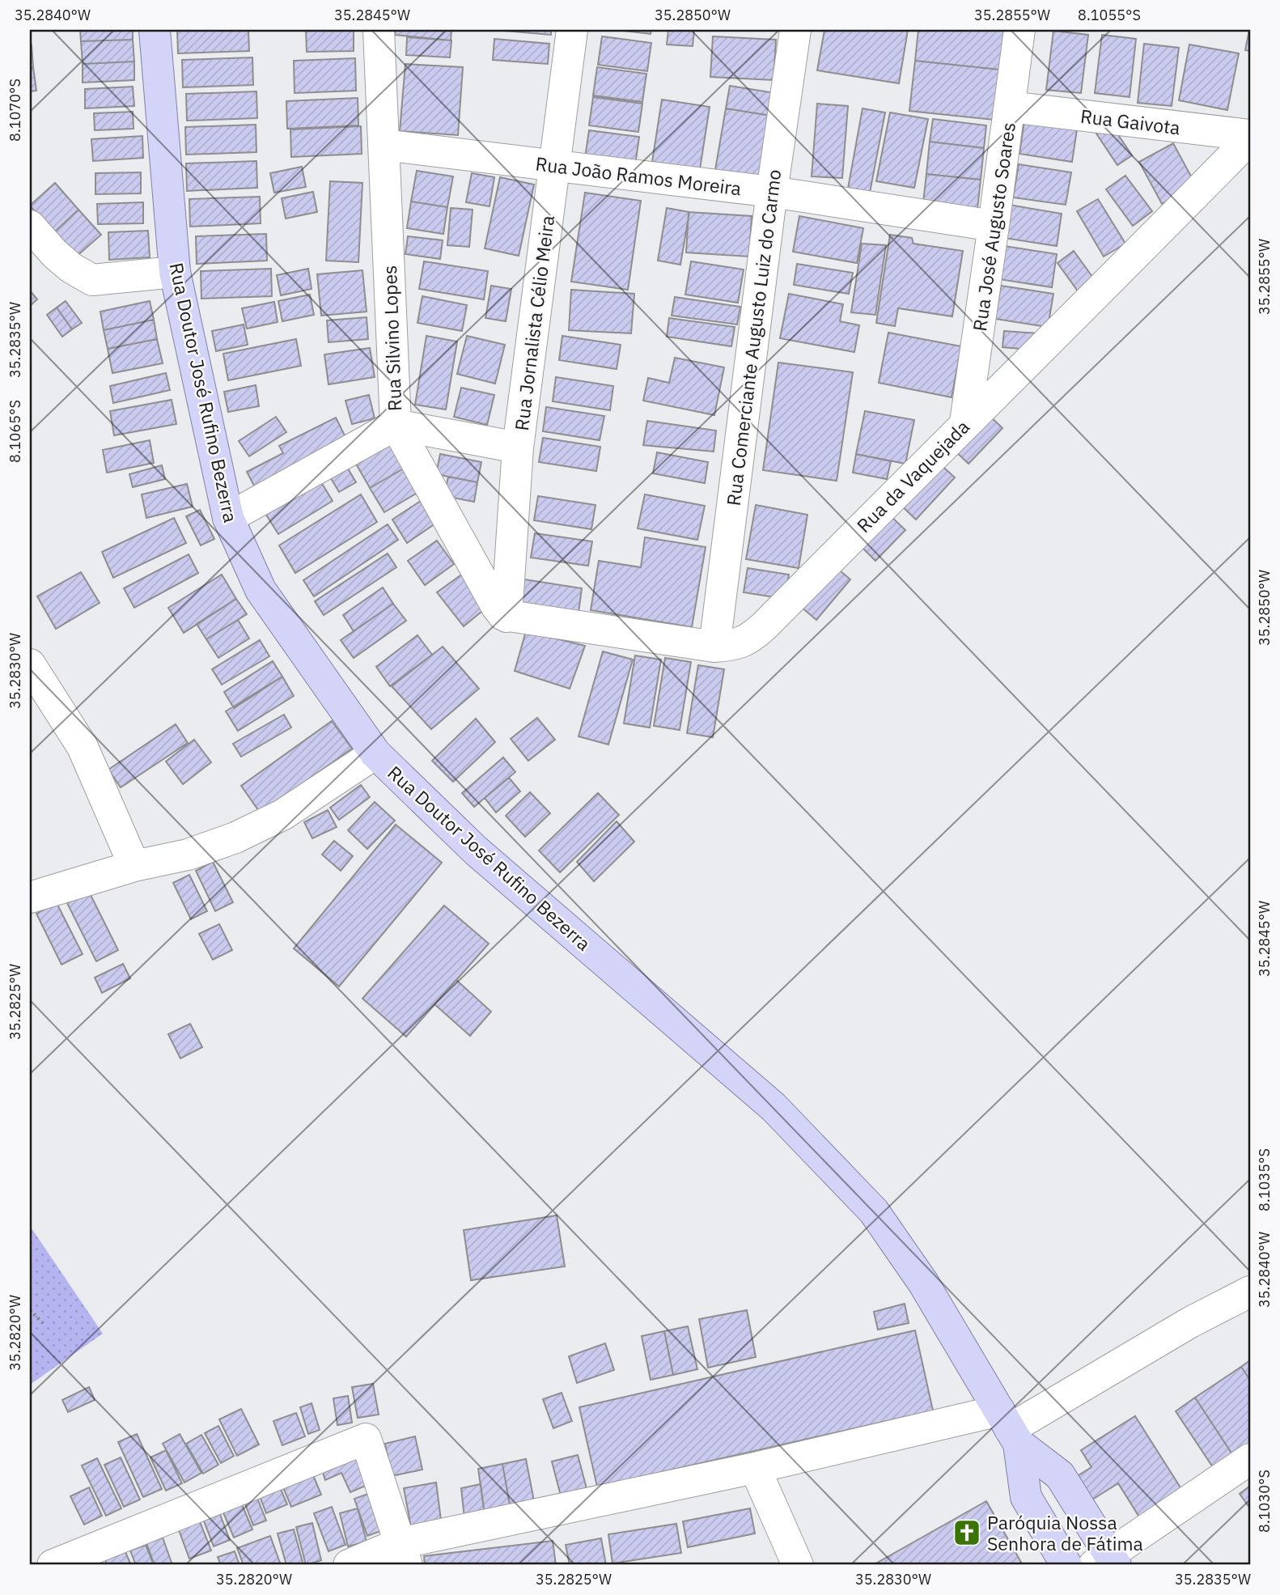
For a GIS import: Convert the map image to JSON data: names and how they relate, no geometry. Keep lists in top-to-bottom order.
{
  "streets": {
    "main road": ["Rua Doutor José Rufino Bezerra"],
    "street": [
      "Rua Gaivota",
      "Rua João Ramos Moreira",
      "Rua José Augusto Soares",
      "Rua Jornalista Célio Meira",
      "Rua Comerciante Augusto Luiz do Carmo",
      "Rua Silvino Lopes",
      "Rua da Vaquejada"
    ]
  },
  "crossings": [
    ["Rua Gaivota", "Rua José Augusto Soares"],
    ["Rua Gaivota", "Rua da Vaquejada"],
    ["Rua João Ramos Moreira", "Rua José Augusto Soares"],
    ["Rua João Ramos Moreira", "Rua Jornalista Célio Meira"],
    ["Rua João Ramos Moreira", "Rua Comerciante Augusto Luiz do Carmo"],
    ["Rua João Ramos Moreira", "Rua Silvino Lopes"],
    ["Rua José Augusto Soares", "Rua da Vaquejada"],
    ["Rua Jornalista Célio Meira", "Rua Silvino Lopes"],
    ["Rua Jornalista Célio Meira", "Rua da Vaquejada"],
    ["Rua Comerciante Augusto Luiz do Carmo", "Rua da Vaquejada"],
    ["Rua Silvino Lopes", "Rua da Vaquejada"]
  ],
  "places": {
    "church": ["Paróquia Nossa Senhora de Fátima"]
  },
  "coordinates": [
    "35.2840°W",
    "35.2845°W",
    "35.2850°W",
    "35.2855°W",
    "8.1055°S",
    "8.1070°S",
    "35.2835°W",
    "8.1065°S",
    "35.2830°W",
    "35.2825°W",
    "8.1035°S",
    "35.2820°W",
    "8.1030°S"
  ]
}
